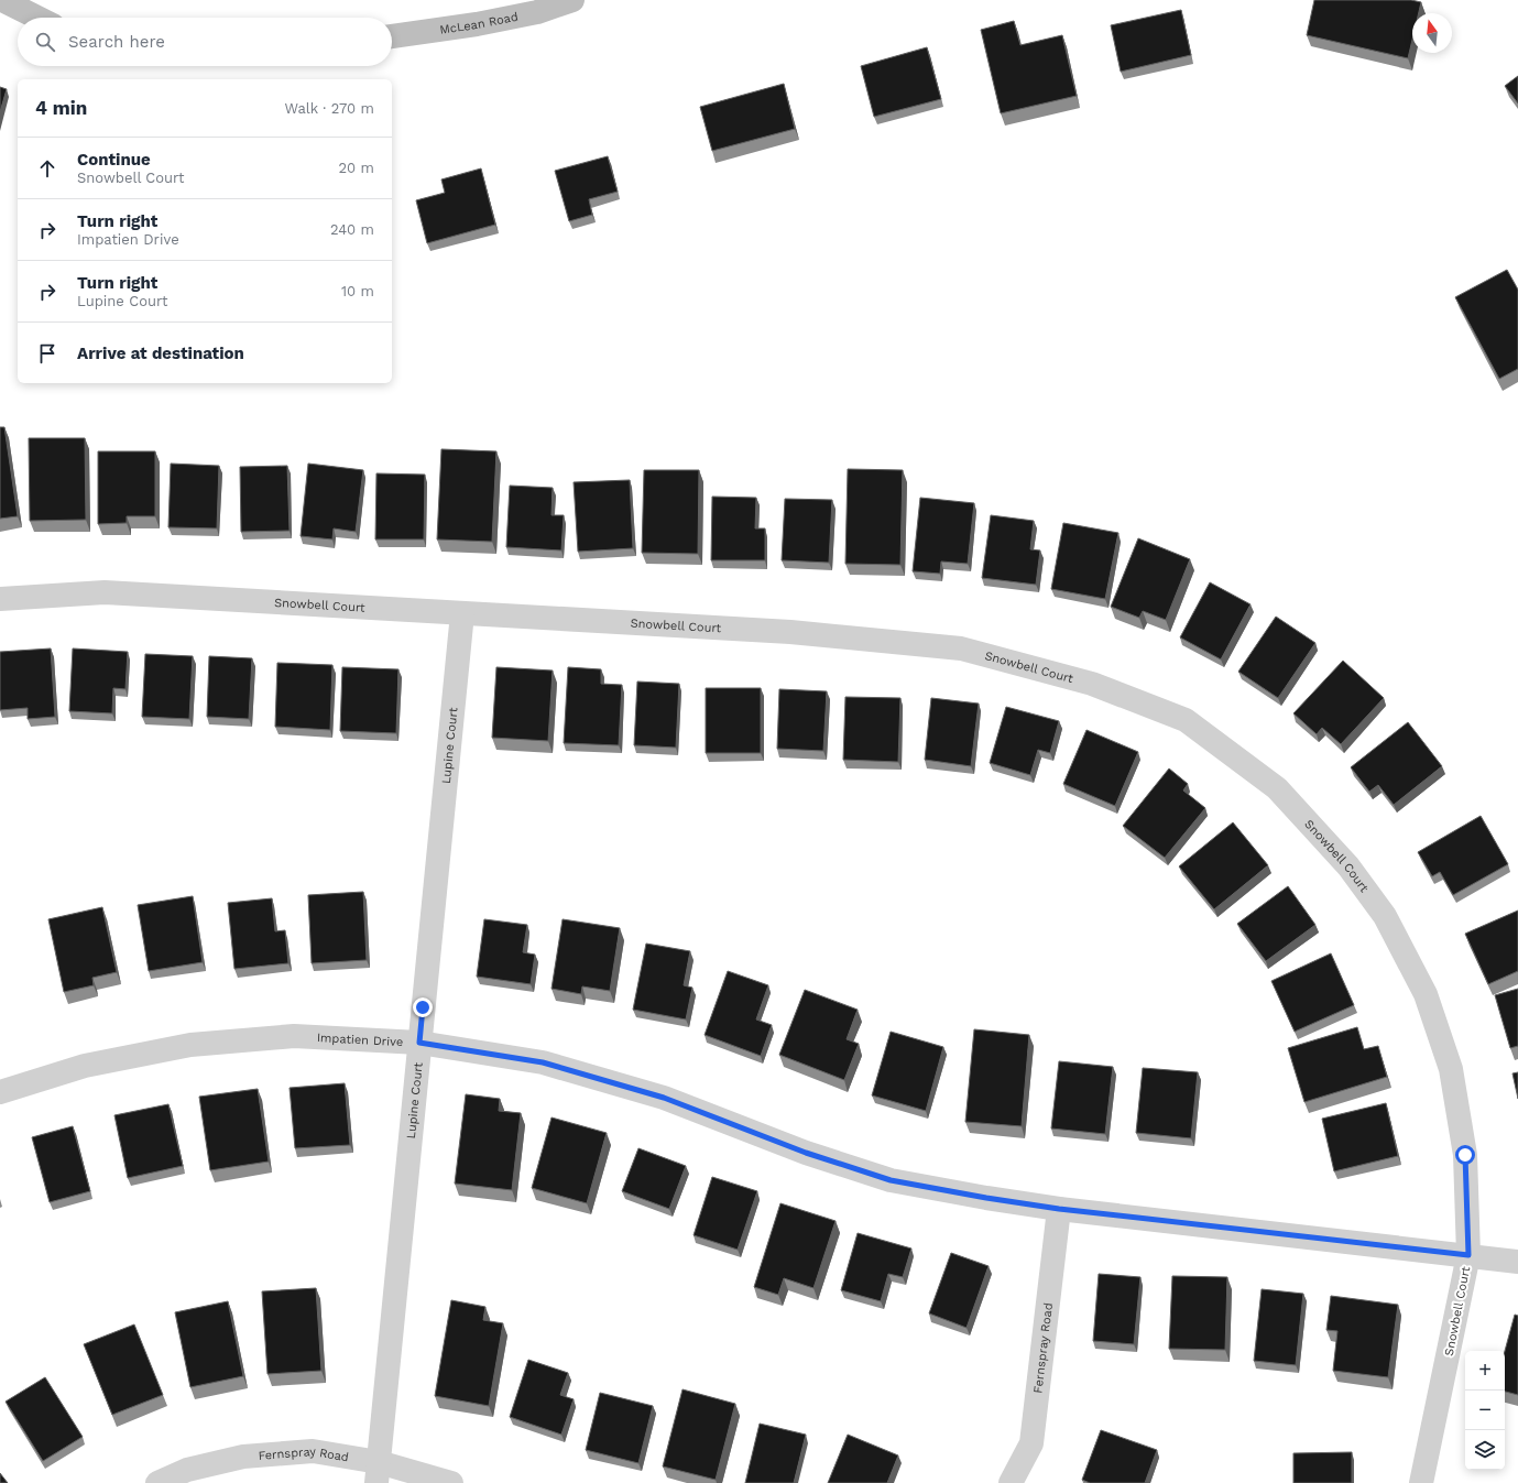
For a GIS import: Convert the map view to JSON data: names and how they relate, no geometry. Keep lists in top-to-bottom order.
{
  "streets": {
    "street": [
      "McLean Road",
      "Snowbell Court",
      "Lupine Court",
      "Impatien Drive",
      "Fernspray Road"
    ]
  },
  "crossings": [
    ["Snowbell Court", "Lupine Court"],
    ["Snowbell Court", "Impatien Drive"],
    ["Lupine Court", "Impatien Drive"],
    ["Lupine Court", "Fernspray Road"],
    ["Impatien Drive", "Fernspray Road"]
  ],
  "north": "top",
  "page": {
    "search": "Search here",
    "heading": ["4 min", "Walk · 270 m"],
    "list": [
      ["Continue", "Snowbell Court", "20 m"],
      ["Turn right", "Impatien Drive", "240 m"],
      ["Turn right", "Lupine Court", "10 m"],
      "Arrive at destination"
    ],
    "map_buttons": ["+", "−"]
  }
}
